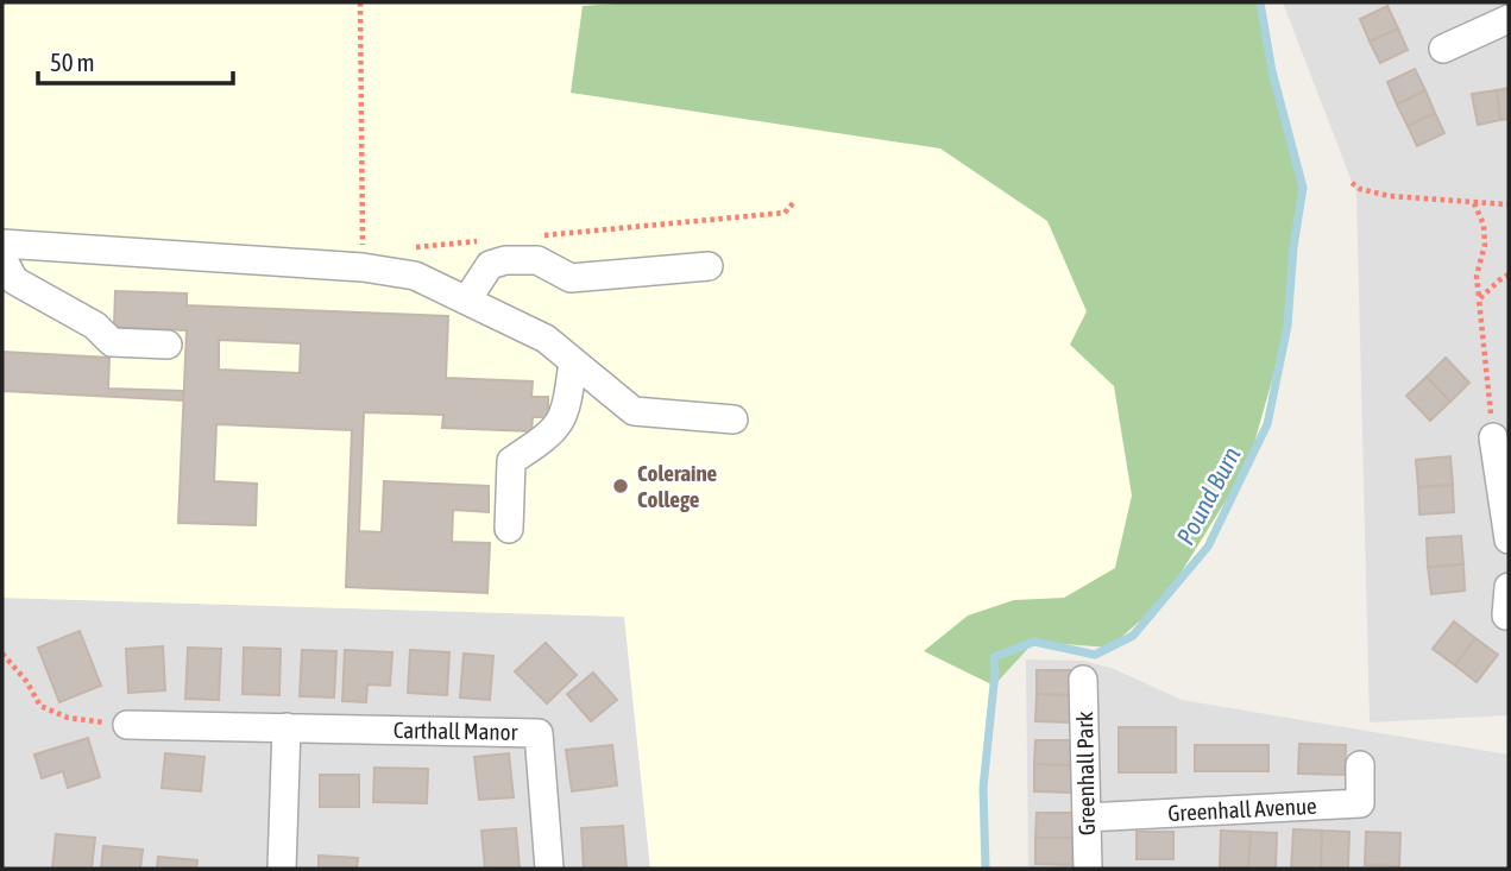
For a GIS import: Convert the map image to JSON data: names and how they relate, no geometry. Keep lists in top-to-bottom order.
{
  "streets": {
    "street": ["Carthall Manor", "Greenhall Park", "Greenhall Avenue"]
  },
  "crossings": [
    ["Greenhall Park", "Greenhall Avenue"]
  ],
  "water": ["Pound Burn"],
  "places": ["Coleraine College"],
  "scale_bar": "50 m"
}
